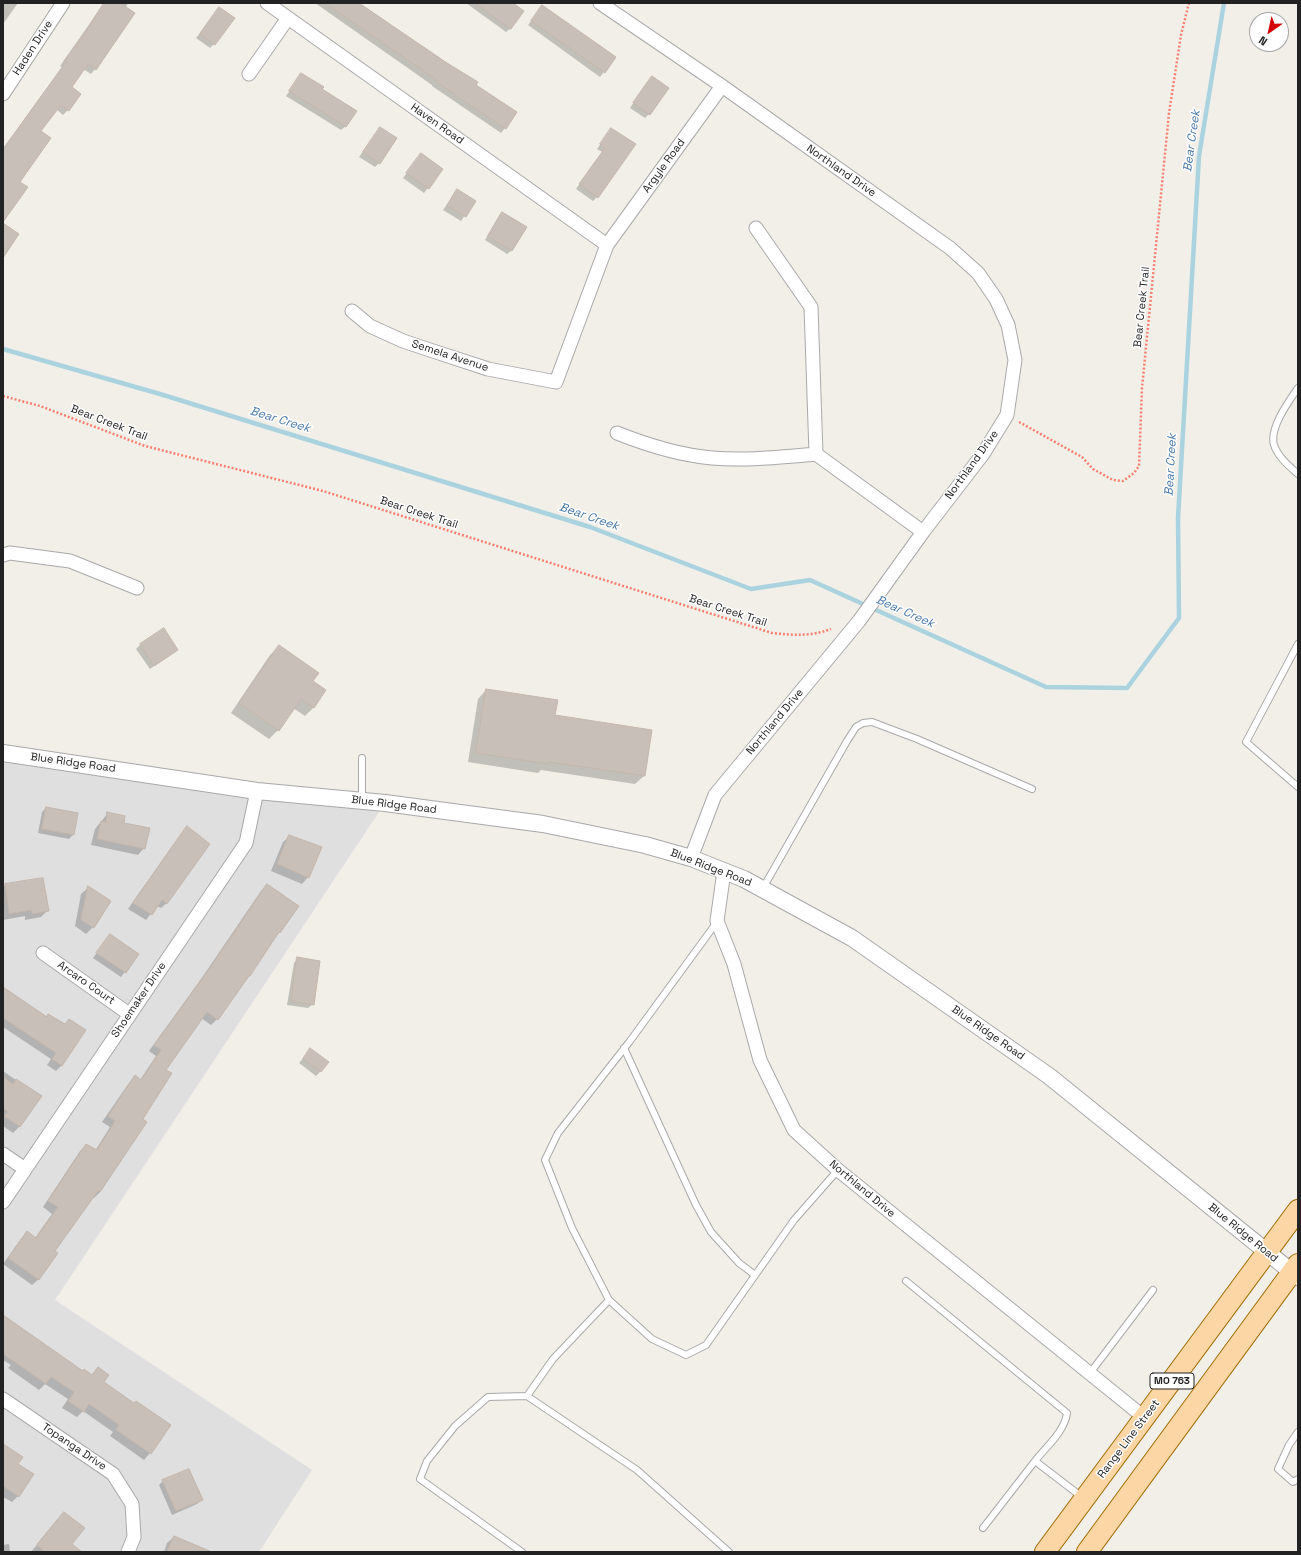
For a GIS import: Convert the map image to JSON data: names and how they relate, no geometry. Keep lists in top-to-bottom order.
{
  "streets": {
    "main road": ["MO 763", "Range Line Street"],
    "street": [
      "Haden Drive",
      "Haven Road",
      "Argyle Road",
      "Northland Drive",
      "Semela Avenue",
      "Blue Ridge Road",
      "Arcaro Court",
      "Shoemaker Drive",
      "Topanga Drive"
    ],
    "path": ["Bear Creek Trail"]
  },
  "crossings": [
    ["Haven Road", "Argyle Road"],
    ["Argyle Road", "Northland Drive"],
    ["Argyle Road", "Semela Avenue"],
    ["Northland Drive", "Blue Ridge Road"],
    ["Northland Drive", "Range Line Street"],
    ["Blue Ridge Road", "Shoemaker Drive"],
    ["Blue Ridge Road", "MO 763"],
    ["Blue Ridge Road", "Range Line Street"],
    ["Arcaro Court", "Shoemaker Drive"]
  ],
  "water": ["Bear Creek"],
  "north": "bottom left"
}
